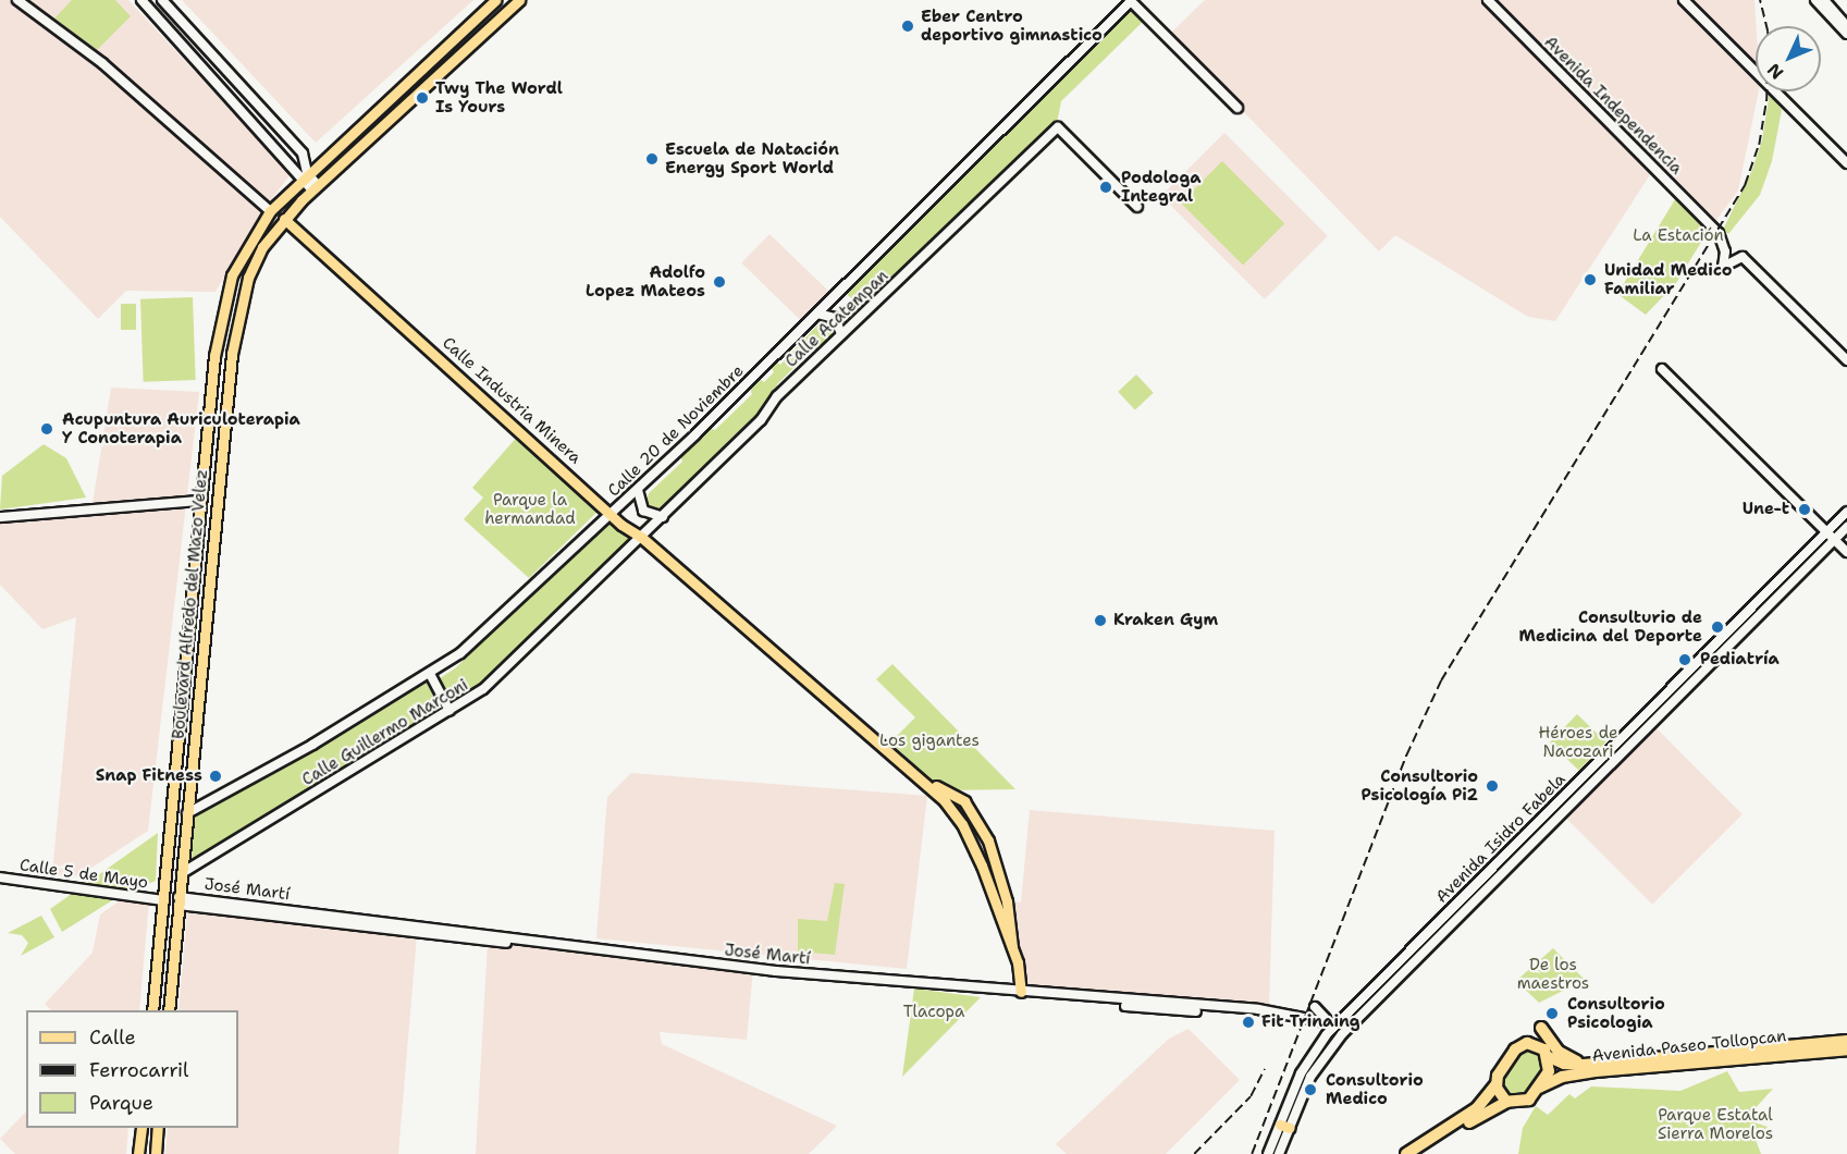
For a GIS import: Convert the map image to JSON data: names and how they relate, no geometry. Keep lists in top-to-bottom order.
{
  "streets": {
    "highway": ["Avenida Paseo Tollopcan"],
    "main road": [
      "Avenida Independencia",
      "Calle Acatempan",
      "Calle Industria Minera",
      "Calle 20 de Noviembre",
      "Boulevard Alfredo del Mazo Velez",
      "Calle Guillermo Marconi",
      "Avenida Isidro Fabela",
      "Calle 5 de Mayo",
      "José Martí"
    ]
  },
  "crossings": [
    ["Calle Acatempan", "Calle Industria Minera"],
    ["Calle Acatempan", "Calle Guillermo Marconi"],
    ["Calle Industria Minera", "Calle 20 de Noviembre"],
    ["Calle Industria Minera", "Boulevard Alfredo del Mazo Velez"],
    ["Calle Industria Minera", "Calle Guillermo Marconi"],
    ["Calle 20 de Noviembre", "Boulevard Alfredo del Mazo Velez"],
    ["Boulevard Alfredo del Mazo Velez", "Calle Guillermo Marconi"],
    ["Boulevard Alfredo del Mazo Velez", "Calle 5 de Mayo"],
    ["Boulevard Alfredo del Mazo Velez", "José Martí"],
    ["Avenida Isidro Fabela", "José Martí"]
  ],
  "parks": [
    "La Estación",
    "Parque la hermandad",
    "Héroes de Nacozari",
    "Los gigantes",
    "De los maestros",
    "Tlacopa",
    "Parque Estatal Sierra Morelos"
  ],
  "places": [
    "Eber Centro deportivo gimnastico",
    "Twy The Wordl Is Yours",
    "Escuela de Natación Energy Sport World",
    "Podologa Integral",
    "Unidad Medico Familiar",
    "Adolfo Lopez Mateos",
    "Acupuntura Auriculoterapia Y Conoterapia",
    "Une-t",
    "Kraken Gym",
    "Consulturio de Medicina del Deporte",
    "Pediatría",
    "Snap Fitness",
    "Consultorio Psicología Pi2",
    "Consultorio Psicologia",
    "Fit Trinaing",
    "Consultorio Medico"
  ],
  "legend": ["Calle", "Ferrocarril", "Parque"],
  "north": "bottom left"
}
